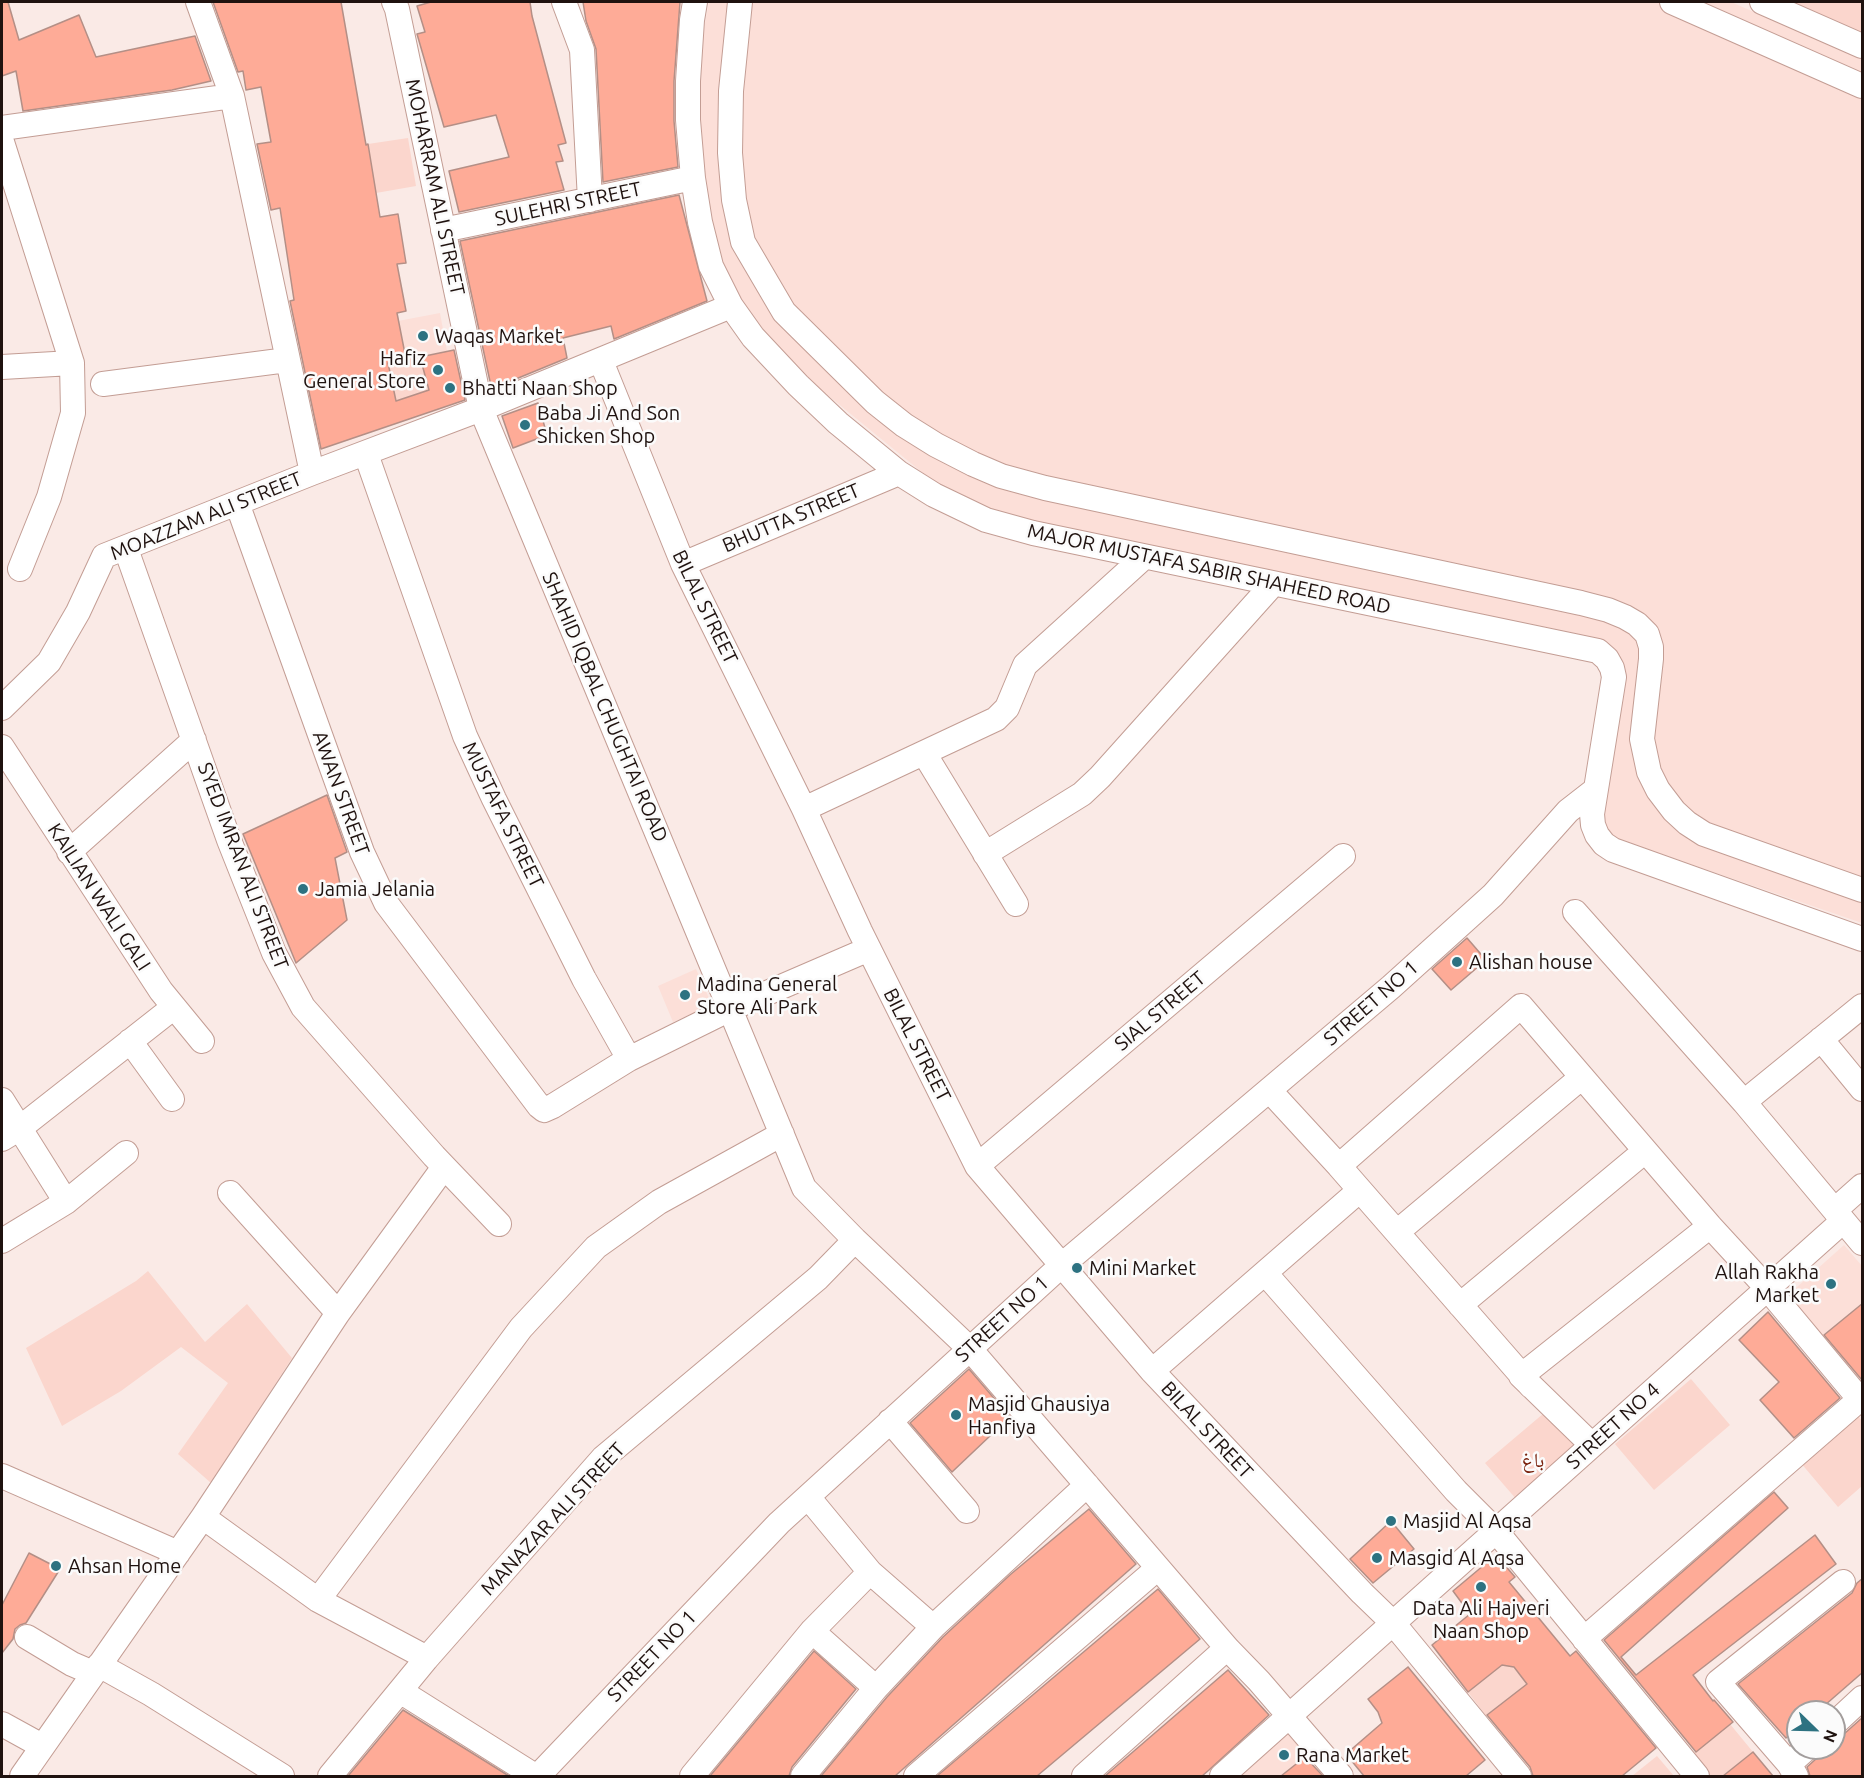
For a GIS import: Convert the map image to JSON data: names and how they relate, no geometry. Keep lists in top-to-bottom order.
{
  "streets": {
    "street": [
      "MOHARRAM ALI STREET",
      "SULEHRI STREET",
      "MOAZZAM ALI STREET",
      "BHUTTA STREET",
      "MAJOR MUSTAFA SABIR SHAHEED ROAD",
      "BILAL STREET",
      "SHAHID IQBAL CHUGHTAI ROAD",
      "AWAN STREET",
      "MUSTAFA STREET",
      "SYED IMRAN ALI STREET",
      "KAILIAN WALI GALI",
      "STREET NO 1",
      "SIAL STREET",
      "STREET NO 4",
      "MANAZAR ALI STREET"
    ]
  },
  "crossings": [
    ["MOHARRAM ALI STREET", "SULEHRI STREET"],
    ["MOHARRAM ALI STREET", "MOAZZAM ALI STREET"],
    ["MOHARRAM ALI STREET", "SHAHID IQBAL CHUGHTAI ROAD"],
    ["SULEHRI STREET", "MAJOR MUSTAFA SABIR SHAHEED ROAD"],
    ["MOAZZAM ALI STREET", "SHAHID IQBAL CHUGHTAI ROAD"],
    ["MOAZZAM ALI STREET", "AWAN STREET"],
    ["MOAZZAM ALI STREET", "MUSTAFA STREET"],
    ["MOAZZAM ALI STREET", "SYED IMRAN ALI STREET"],
    ["BHUTTA STREET", "MAJOR MUSTAFA SABIR SHAHEED ROAD"],
    ["BHUTTA STREET", "BILAL STREET"],
    ["MAJOR MUSTAFA SABIR SHAHEED ROAD", "STREET NO 1"],
    ["BILAL STREET", "STREET NO 1"],
    ["BILAL STREET", "SIAL STREET"],
    ["BILAL STREET", "STREET NO 4"],
    ["SHAHID IQBAL CHUGHTAI ROAD", "STREET NO 1"],
    ["SHAHID IQBAL CHUGHTAI ROAD", "STREET NO 4"],
    ["SHAHID IQBAL CHUGHTAI ROAD", "MANAZAR ALI STREET"],
    ["AWAN STREET", "MUSTAFA STREET"]
  ],
  "parks": ["باغ"],
  "places": [
    "Waqas Market",
    "Hafiz General Store",
    "Bhatti Naan Shop",
    "Baba Ji And Son Shicken Shop",
    "Jamia Jelania",
    "Alishan house",
    "Madina General Store Ali Park",
    "Mini Market",
    "Allah Rakha Market",
    "Masjid Ghausiya Hanfiya",
    "Masjid Al Aqsa",
    "Masgid Al Aqsa",
    "Ahsan Home",
    "Data Ali Hajveri Naan Shop",
    "Rana Market"
  ],
  "north": "bottom right"
}
